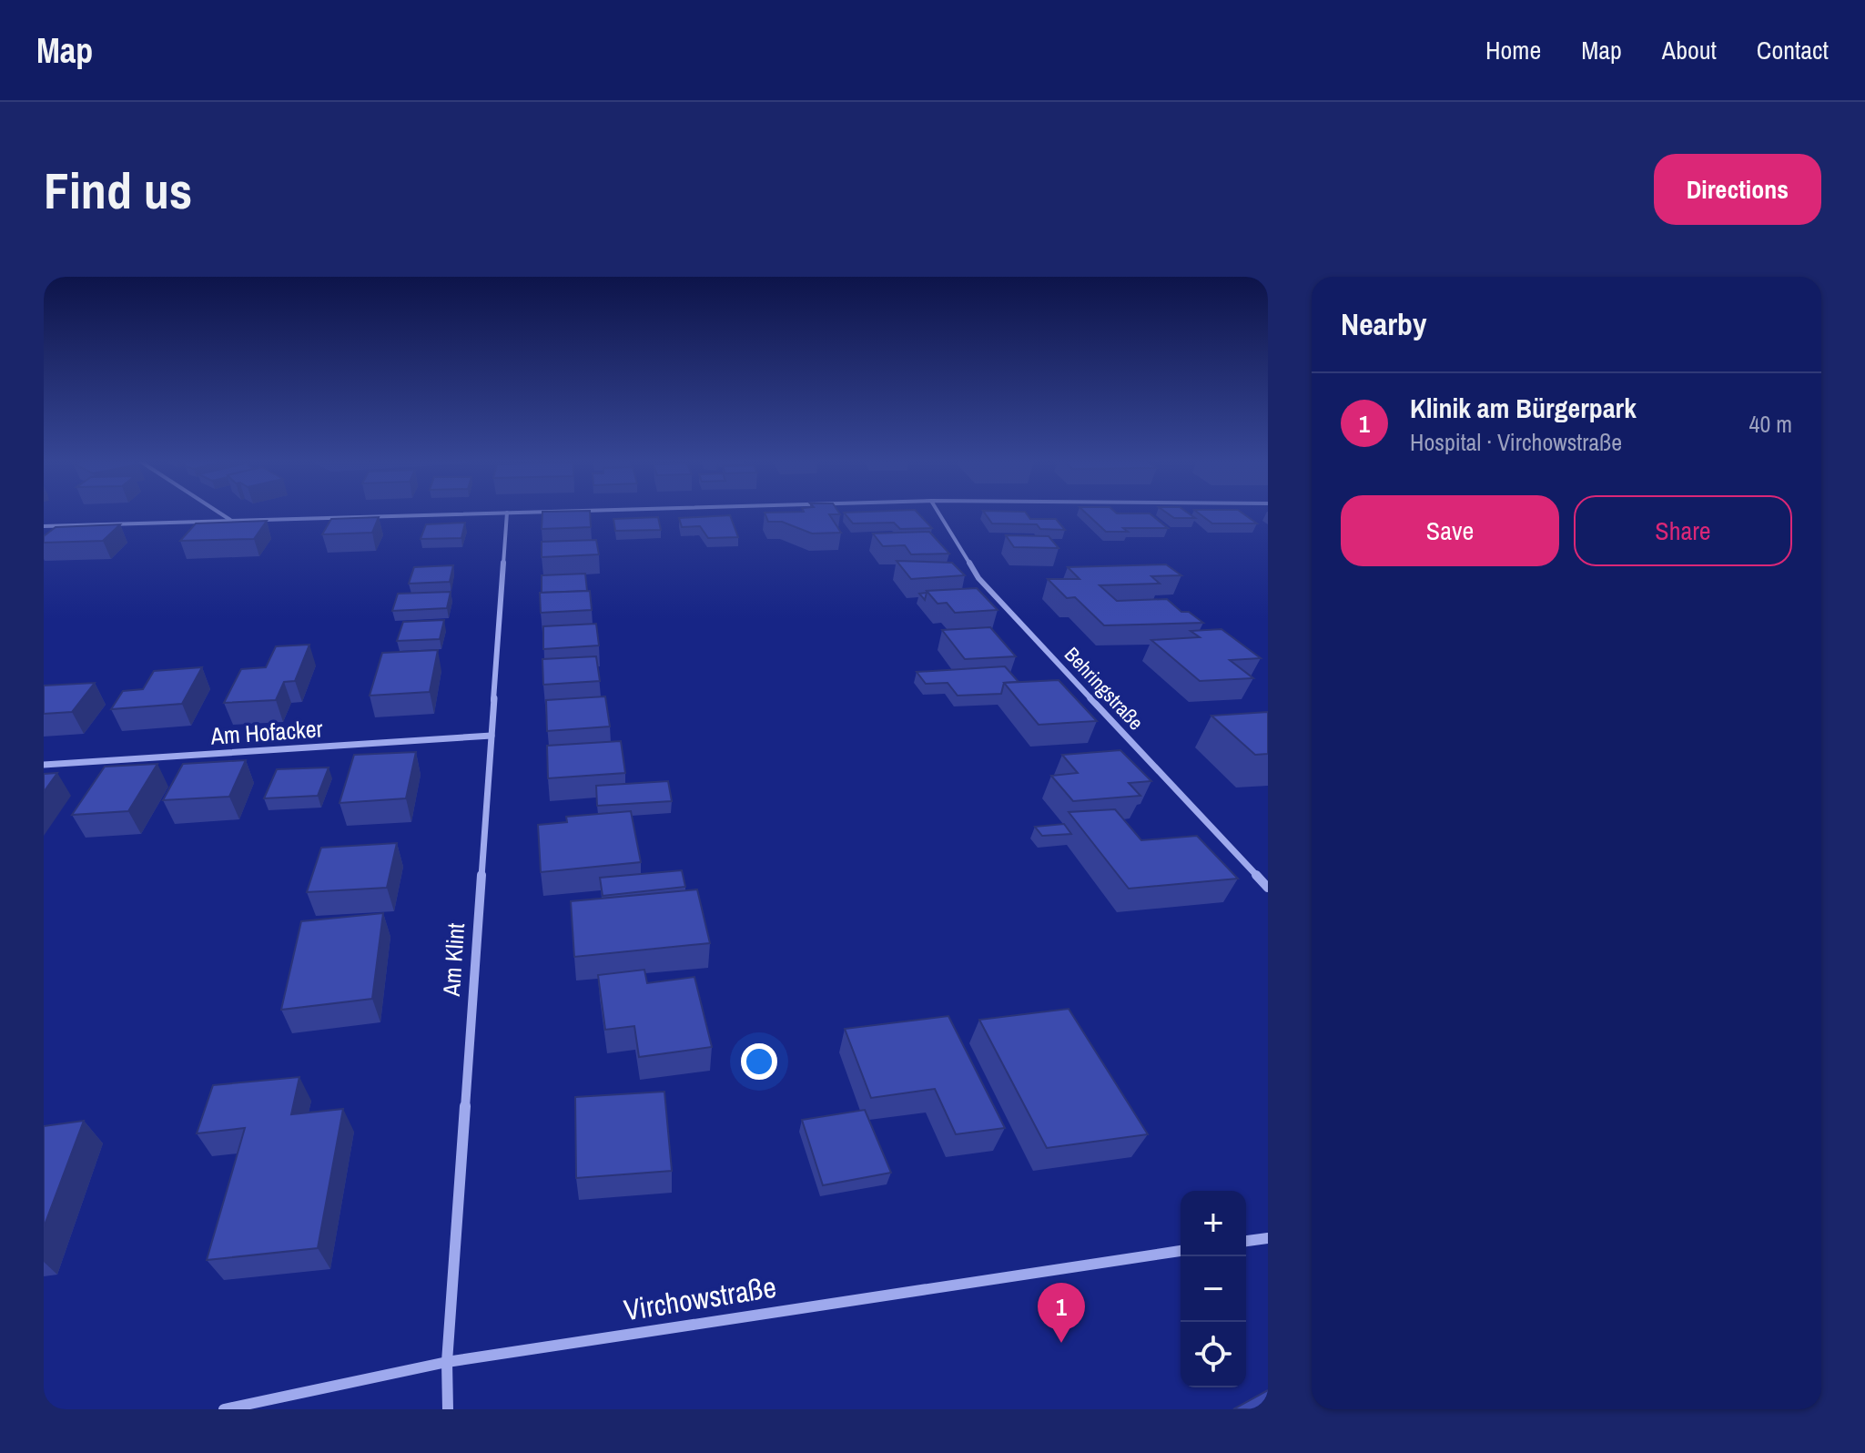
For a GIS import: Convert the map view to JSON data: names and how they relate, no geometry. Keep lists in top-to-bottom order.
{
  "streets": {
    "street": [
      "Behringstraße",
      "Am Hofacker",
      "Am Klint",
      "Virchowstraße"
    ]
  },
  "crossings": [
    ["Am Hofacker", "Am Klint"],
    ["Am Klint", "Virchowstraße"]
  ],
  "page": {
    "header": "Map",
    "nav": [
      "Home",
      "Map",
      "About",
      "Contact"
    ],
    "buttons": [
      "Directions",
      ["Save", "Share"]
    ],
    "title": "Find us",
    "heading": "Nearby",
    "list": [
      {
        "mark": "1",
        "name": "Klinik am Bürgerpark",
        "note": "Hospital · Virchowstraße",
        "value": "40 m"
      }
    ],
    "map_buttons": ["+", "−"],
    "pins": "1"
  }
}
